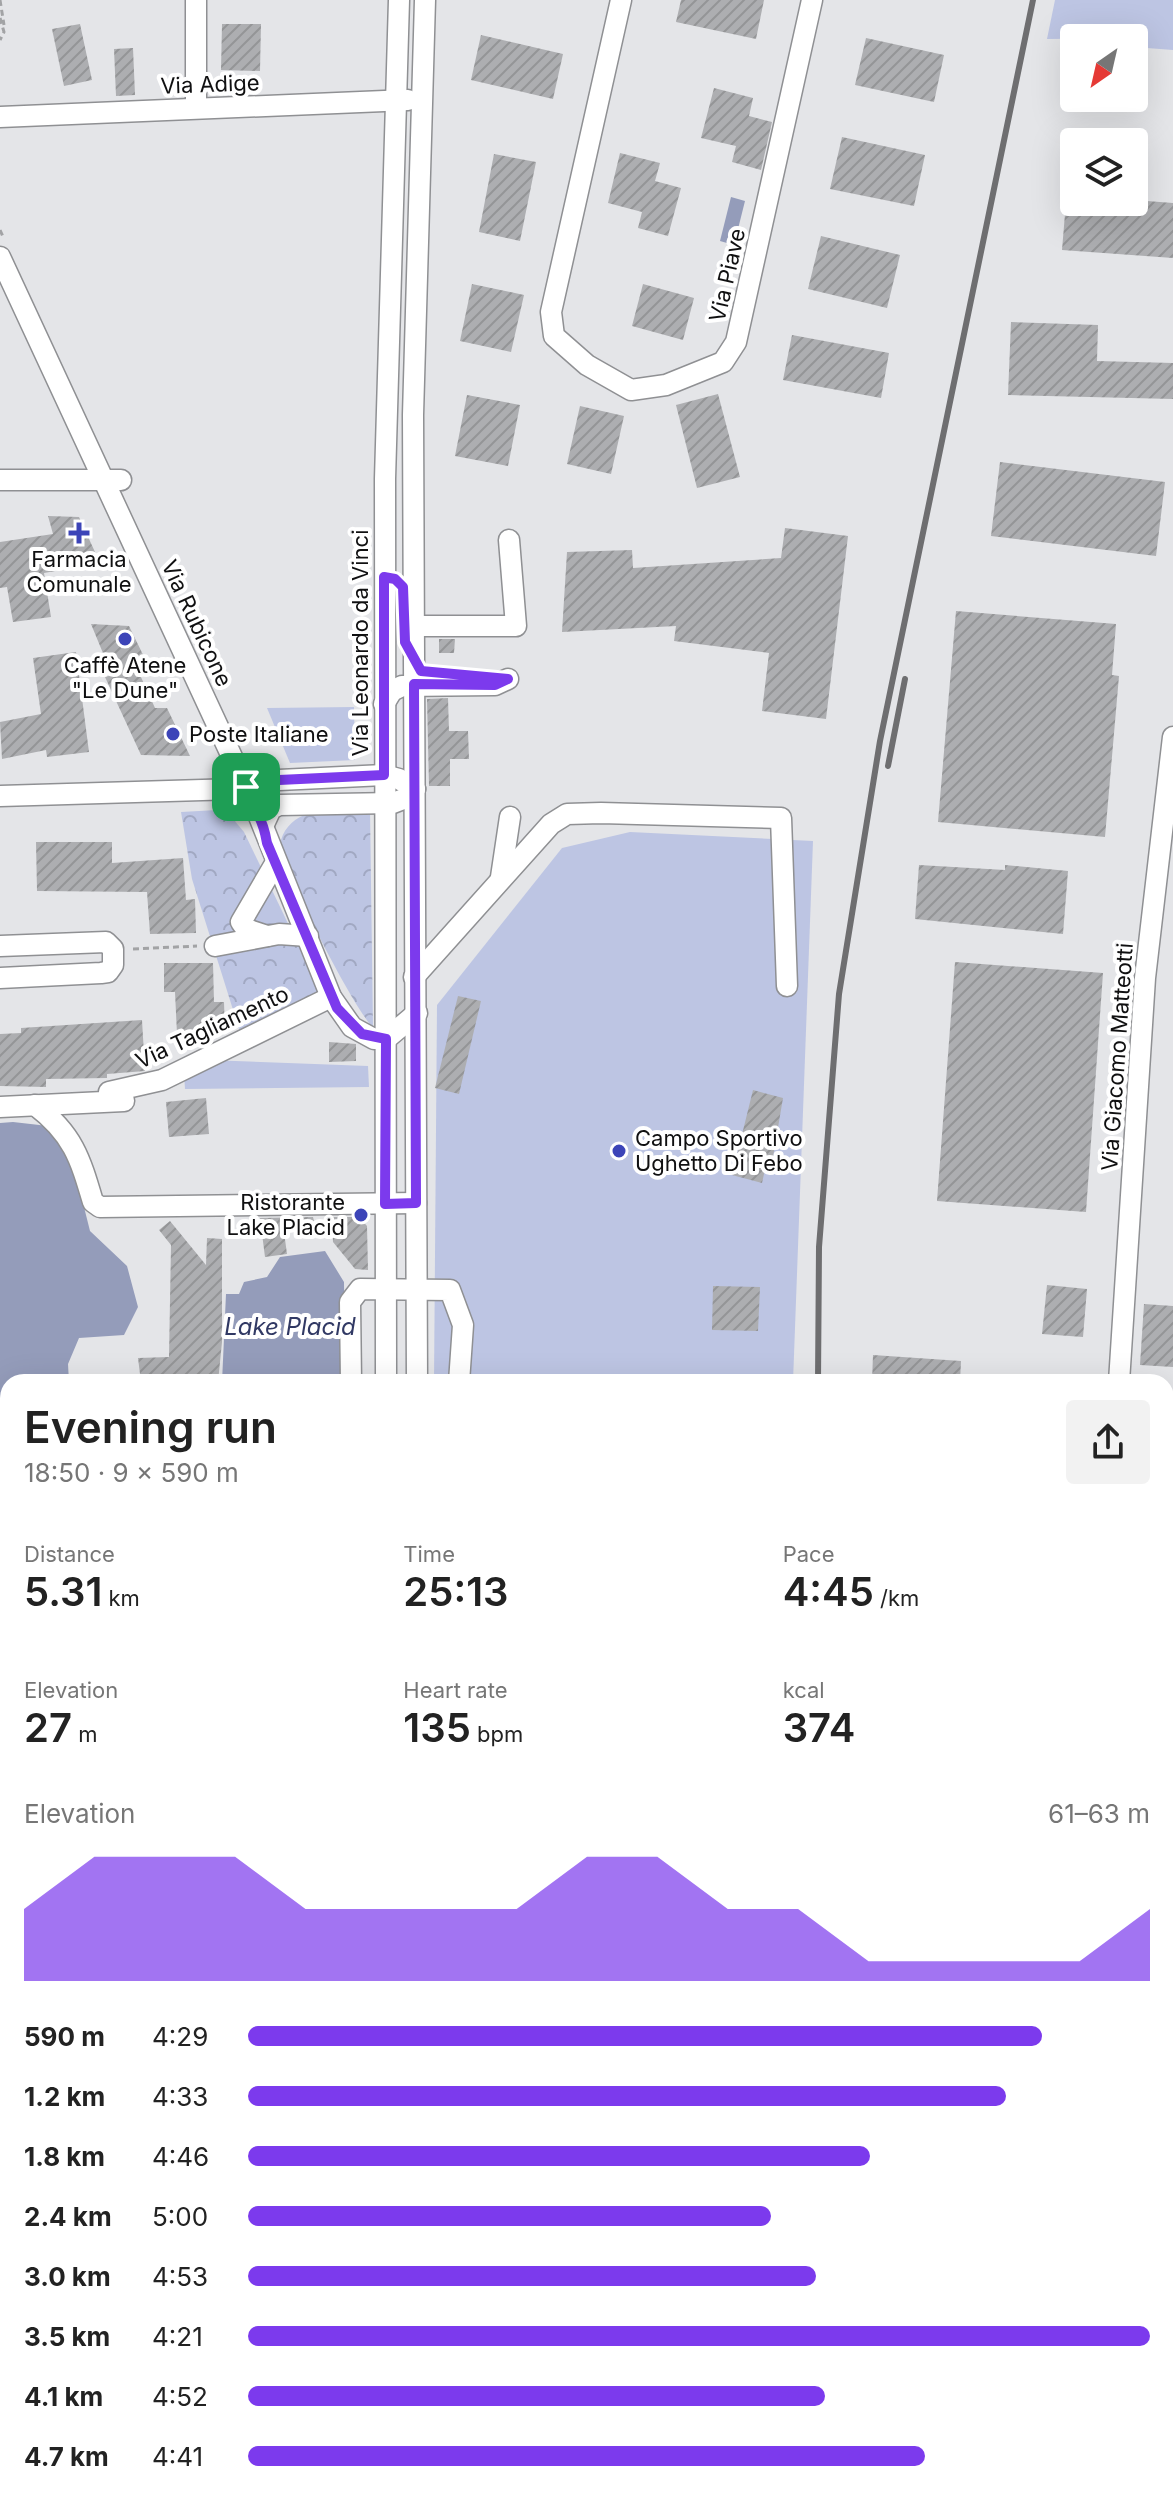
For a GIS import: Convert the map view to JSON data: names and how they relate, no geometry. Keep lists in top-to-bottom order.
{
  "streets": {
    "street": [
      "Via Adige",
      "Via Piave",
      "Via Rubicone",
      "Via Leonardo da Vinci",
      "Via Tagliamento",
      "Via Giacomo Matteotti"
    ]
  },
  "crossings": [
    ["Via Adige", "Via Leonardo da Vinci"],
    ["Via Rubicone", "Via Leonardo da Vinci"],
    ["Via Rubicone", "Via Tagliamento"]
  ],
  "water": ["Lake Placid"],
  "places": {
    "health": ["Farmacia Comunale"],
    "other": [
      "Caffè Atene \"Le Dune\"",
      "Poste Italiane",
      "Campo Sportivo Ughetto Di Febo",
      "Ristorante Lake Placid"
    ]
  },
  "north": "bottom left",
  "page": {
    "heading": ["Evening run", "18:50 · 9 × 590 m"],
    "stats": [
      ["Distance", "5.31 km"],
      ["Time", "25:13"],
      ["Pace", "4:45 /km"],
      ["Elevation", "27 m"],
      ["Heart rate", "135 bpm"],
      ["kcal", "374"]
    ],
    "chart": ["Elevation", "61–63 m"],
    "list": [
      {
        "name": "590 m",
        "note": "4:29"
      },
      {
        "name": "1.2 km",
        "note": "4:33"
      },
      {
        "name": "1.8 km",
        "note": "4:46"
      },
      {
        "name": "2.4 km",
        "note": "5:00"
      },
      {
        "name": "3.0 km",
        "note": "4:53"
      },
      {
        "name": "3.5 km",
        "note": "4:21"
      },
      {
        "name": "4.1 km",
        "note": "4:52"
      },
      {
        "name": "4.7 km",
        "note": "4:41"
      }
    ]
  }
}
